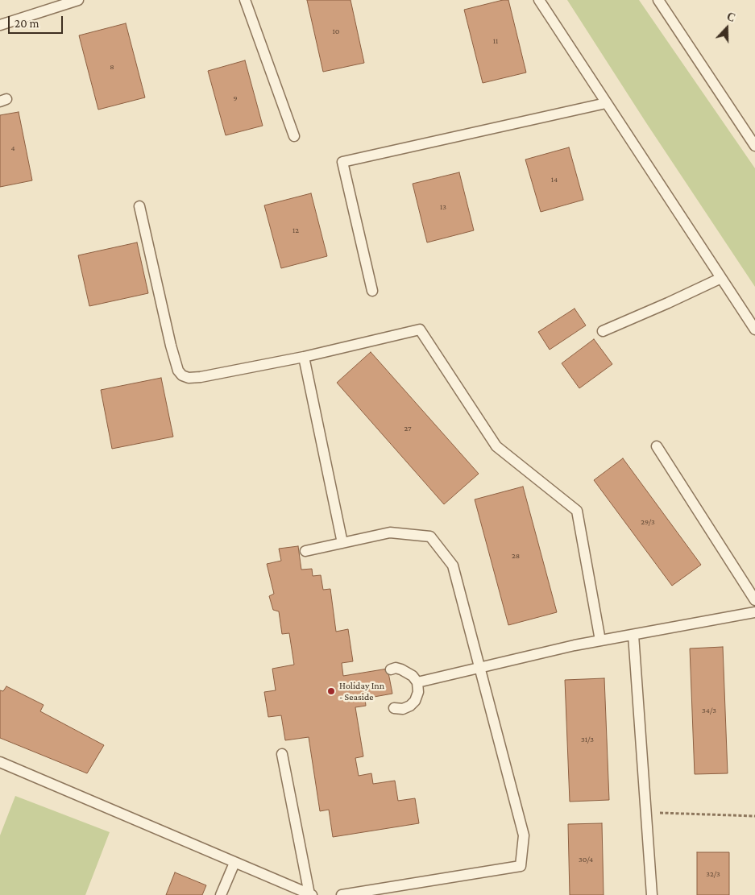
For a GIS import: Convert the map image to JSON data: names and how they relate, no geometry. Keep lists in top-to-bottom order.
{
  "places": ["Holiday Inn - Seaside"],
  "house_numbers": [
    "10",
    "11",
    "8",
    "9",
    "4",
    "14",
    "13",
    "12",
    "27",
    "29/3",
    "28",
    "34/3",
    "31/3",
    "30/4",
    "32/3"
  ],
  "scale_bar": "20 m",
  "north": "top"
}
